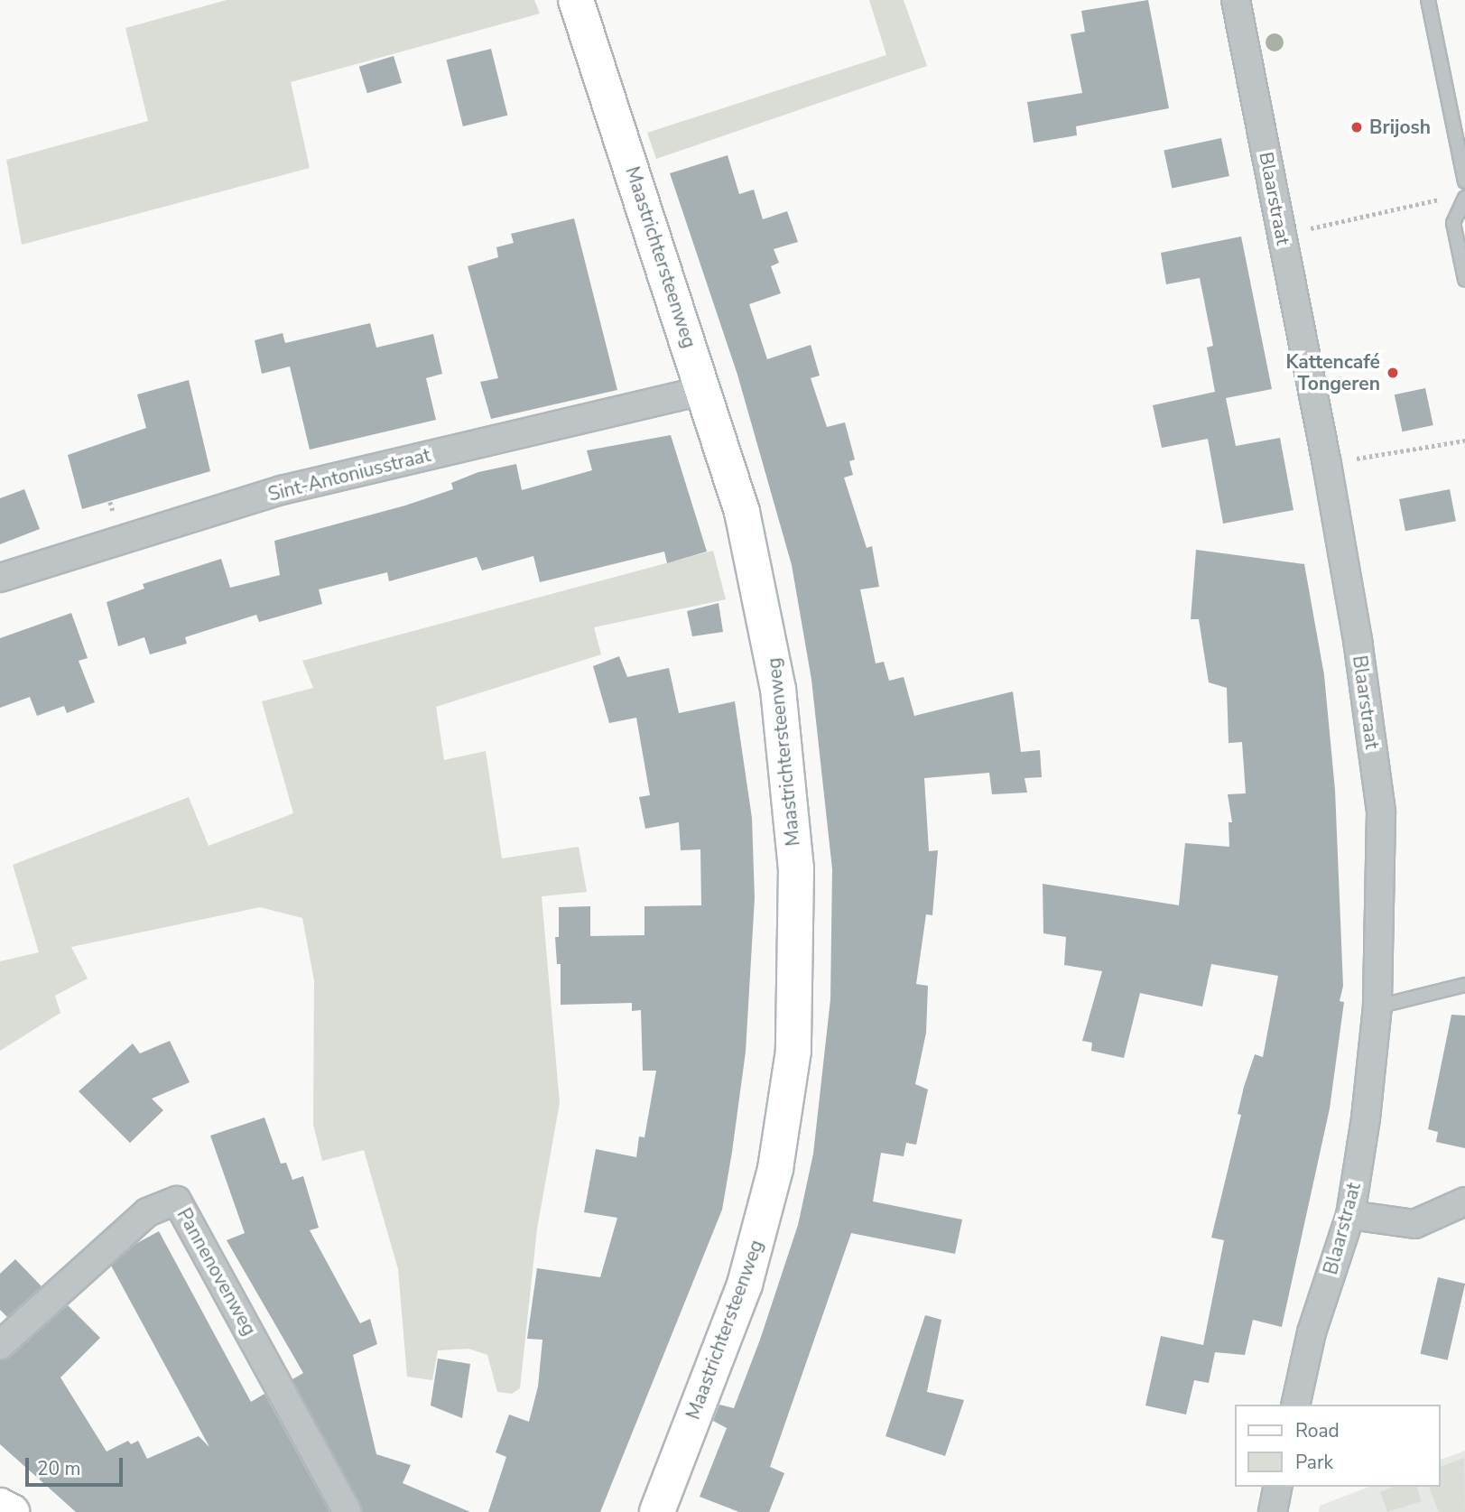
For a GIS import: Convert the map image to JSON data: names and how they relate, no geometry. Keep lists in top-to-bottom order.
{
  "streets": {
    "main road": ["Maastrichtersteenweg"],
    "street": ["Blaarstraat", "Sint-Antoniusstraat", "Pannenovenweg"]
  },
  "crossings": [
    ["Maastrichtersteenweg", "Sint-Antoniusstraat"]
  ],
  "places": ["Brijosh", "Kattencafé Tongeren"],
  "legend": ["Road", "Park"],
  "scale_bar": "20 m"
}
